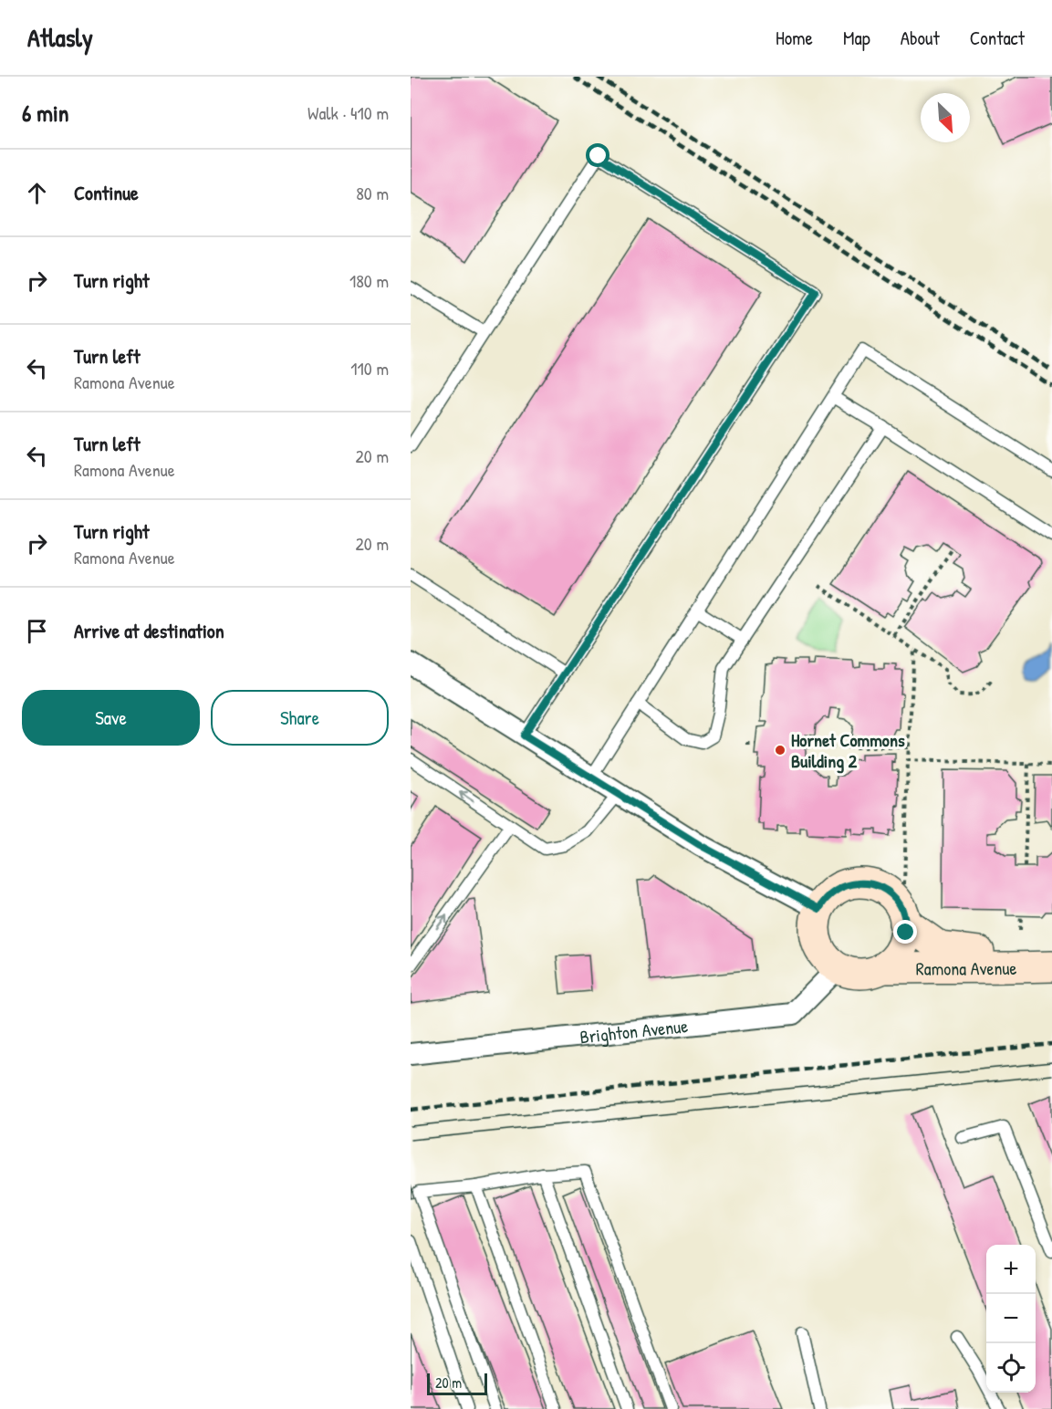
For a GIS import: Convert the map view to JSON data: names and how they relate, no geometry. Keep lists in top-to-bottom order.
{
  "streets": {
    "main road": ["Ramona Avenue"],
    "street": ["Brighton Avenue"]
  },
  "crossings": [
    ["Ramona Avenue", "Brighton Avenue"]
  ],
  "places": ["Hornet Commons Building 2"],
  "scale_bar": "20 m",
  "north": "bottom right",
  "page": {
    "header": "Atlasly",
    "nav": [
      "Home",
      "Map",
      "About",
      "Contact"
    ],
    "heading": ["6 min", "Walk · 410 m"],
    "list": [
      ["Continue", "80 m"],
      ["Turn right", "180 m"],
      ["Turn left", "Ramona Avenue", "110 m"],
      ["Turn left", "Ramona Avenue", "20 m"],
      ["Turn right", "Ramona Avenue", "20 m"],
      "Arrive at destination"
    ],
    "buttons": ["Save", "Share"],
    "map_buttons": ["+", "−"],
    "scale": "20 m"
  }
}
